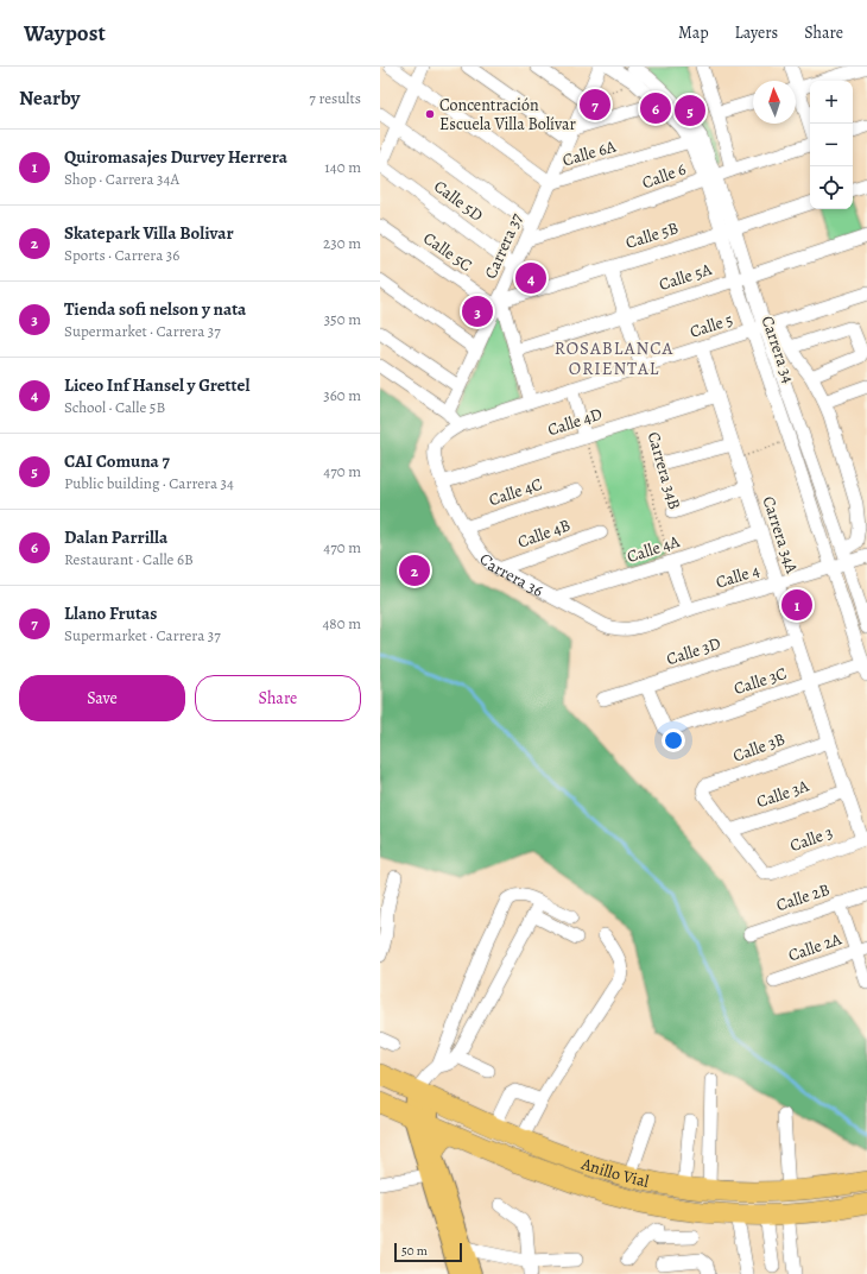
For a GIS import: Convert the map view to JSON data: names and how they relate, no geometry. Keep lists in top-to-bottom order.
{
  "streets": {
    "highway": ["Anillo Vial"],
    "street": [
      "Calle 6A",
      "Calle 6",
      "Calle 5D",
      "Calle 5B",
      "Carrera 37",
      "Calle 5C",
      "Calle 5A",
      "Calle 5",
      "Carrera 34",
      "Calle 4D",
      "Calle 4C",
      "Calle 4B",
      "Carrera 34A",
      "Calle 4A",
      "Carrera 36",
      "Calle 4",
      "Calle 3D",
      "Calle 3C",
      "Calle 3B",
      "Calle 3A",
      "Calle 3",
      "Calle 2B",
      "Calle 2A"
    ],
    "path": ["Carrera 34B"]
  },
  "crossings": [
    ["Calle 6A", "Carrera 37"],
    ["Calle 6A", "Carrera 34"],
    ["Calle 6", "Carrera 37"],
    ["Calle 6", "Carrera 34"],
    ["Calle 5D", "Carrera 37"],
    ["Calle 5B", "Carrera 37"],
    ["Calle 5B", "Calle 5C"],
    ["Calle 5B", "Carrera 34"],
    ["Carrera 37", "Calle 5C"],
    ["Calle 5A", "Carrera 34"],
    ["Calle 5", "Carrera 34"],
    ["Calle 5", "Carrera 34A"],
    ["Carrera 34", "Calle 4"],
    ["Carrera 34", "Calle 3C"],
    ["Calle 4D", "Carrera 34B"],
    ["Calle 4D", "Carrera 34A"],
    ["Calle 4D", "Carrera 36"],
    ["Carrera 34B", "Calle 4A"],
    ["Calle 4C", "Carrera 36"],
    ["Calle 4B", "Carrera 36"],
    ["Carrera 34A", "Calle 4A"],
    ["Carrera 34A", "Calle 4"],
    ["Carrera 34A", "Calle 3D"],
    ["Carrera 34A", "Calle 3C"],
    ["Carrera 34A", "Calle 3B"],
    ["Carrera 34A", "Calle 3A"],
    ["Carrera 34A", "Calle 3"],
    ["Calle 4A", "Carrera 36"],
    ["Carrera 36", "Calle 4"],
    ["Calle 3D", "Calle 3C"],
    ["Calle 3B", "Calle 3A"],
    ["Calle 3B", "Calle 3"],
    ["Calle 3A", "Calle 3"]
  ],
  "districts": ["ROSABLANCA ORIENTAL"],
  "places": ["Concentración Escuela Villa Bolívar"],
  "scale_bar": "50 m",
  "north": "top",
  "page": {
    "header": "Waypost",
    "nav": ["Map", "Layers", "Share"],
    "heading": ["Nearby", "7 results"],
    "map_buttons": ["+", "−"],
    "pins": [
      "7",
      "6",
      "5",
      "4",
      "3",
      "2",
      "1"
    ],
    "list": [
      {
        "mark": "1",
        "name": "Quiromasajes Durvey Herrera",
        "note": "Shop · Carrera 34A",
        "value": "140 m"
      },
      {
        "mark": "2",
        "name": "Skatepark Villa Bolivar",
        "note": "Sports · Carrera 36",
        "value": "230 m"
      },
      {
        "mark": "3",
        "name": "Tienda sofi nelson y nata",
        "note": "Supermarket · Carrera 37",
        "value": "350 m"
      },
      {
        "mark": "4",
        "name": "Liceo Inf Hansel y Grettel",
        "note": "School · Calle 5B",
        "value": "360 m"
      },
      {
        "mark": "5",
        "name": "CAI Comuna 7",
        "note": "Public building · Carrera 34",
        "value": "470 m"
      },
      {
        "mark": "6",
        "name": "Dalan Parrilla",
        "note": "Restaurant · Calle 6B",
        "value": "470 m"
      },
      {
        "mark": "7",
        "name": "Llano Frutas",
        "note": "Supermarket · Carrera 37",
        "value": "480 m"
      }
    ],
    "buttons": ["Save", "Share"],
    "scale": "50 m"
  }
}
